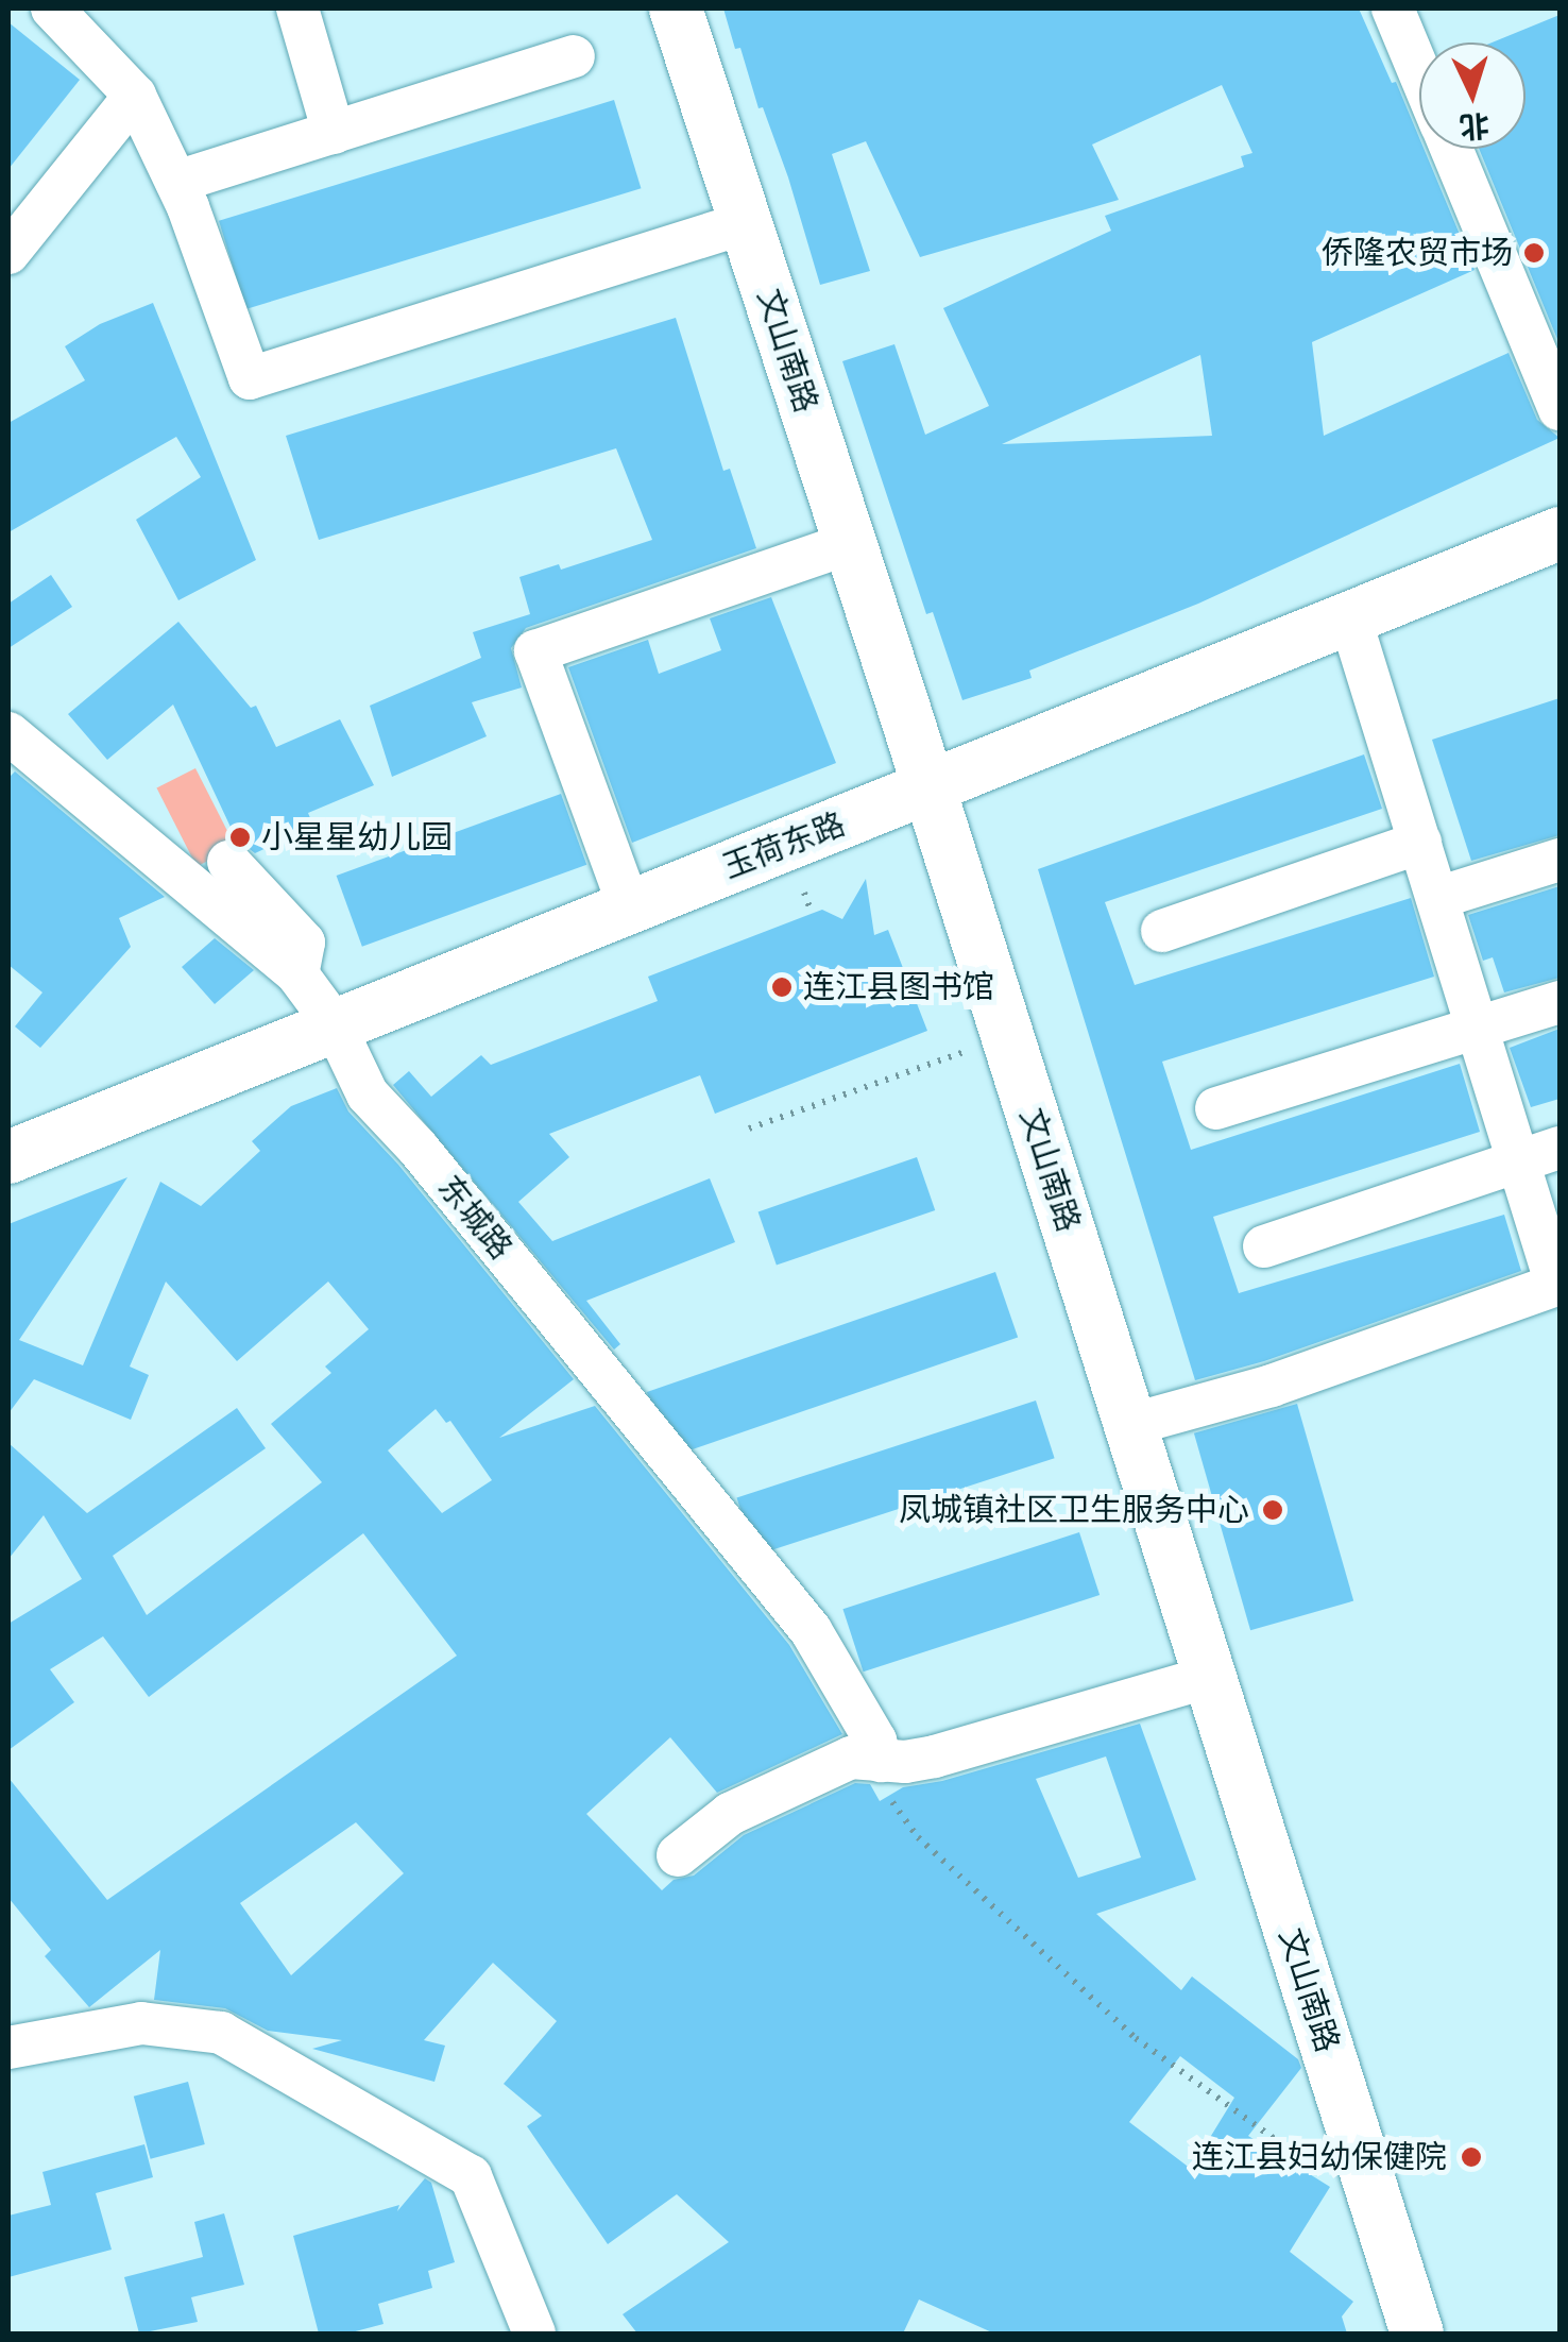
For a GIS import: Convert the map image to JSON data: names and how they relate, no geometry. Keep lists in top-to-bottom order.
{
  "streets": {
    "main road": ["文山南路", "玉荷东路"],
    "street": ["东城路"]
  },
  "crossings": [
    ["文山南路", "玉荷东路"],
    ["玉荷东路", "东城路"]
  ],
  "places": [
    "侨隆农贸市场",
    "小星星幼儿园",
    "连江县图书馆",
    "凤城镇社区卫生服务中心",
    "连江县妇幼保健院"
  ],
  "north": "bottom"
}
